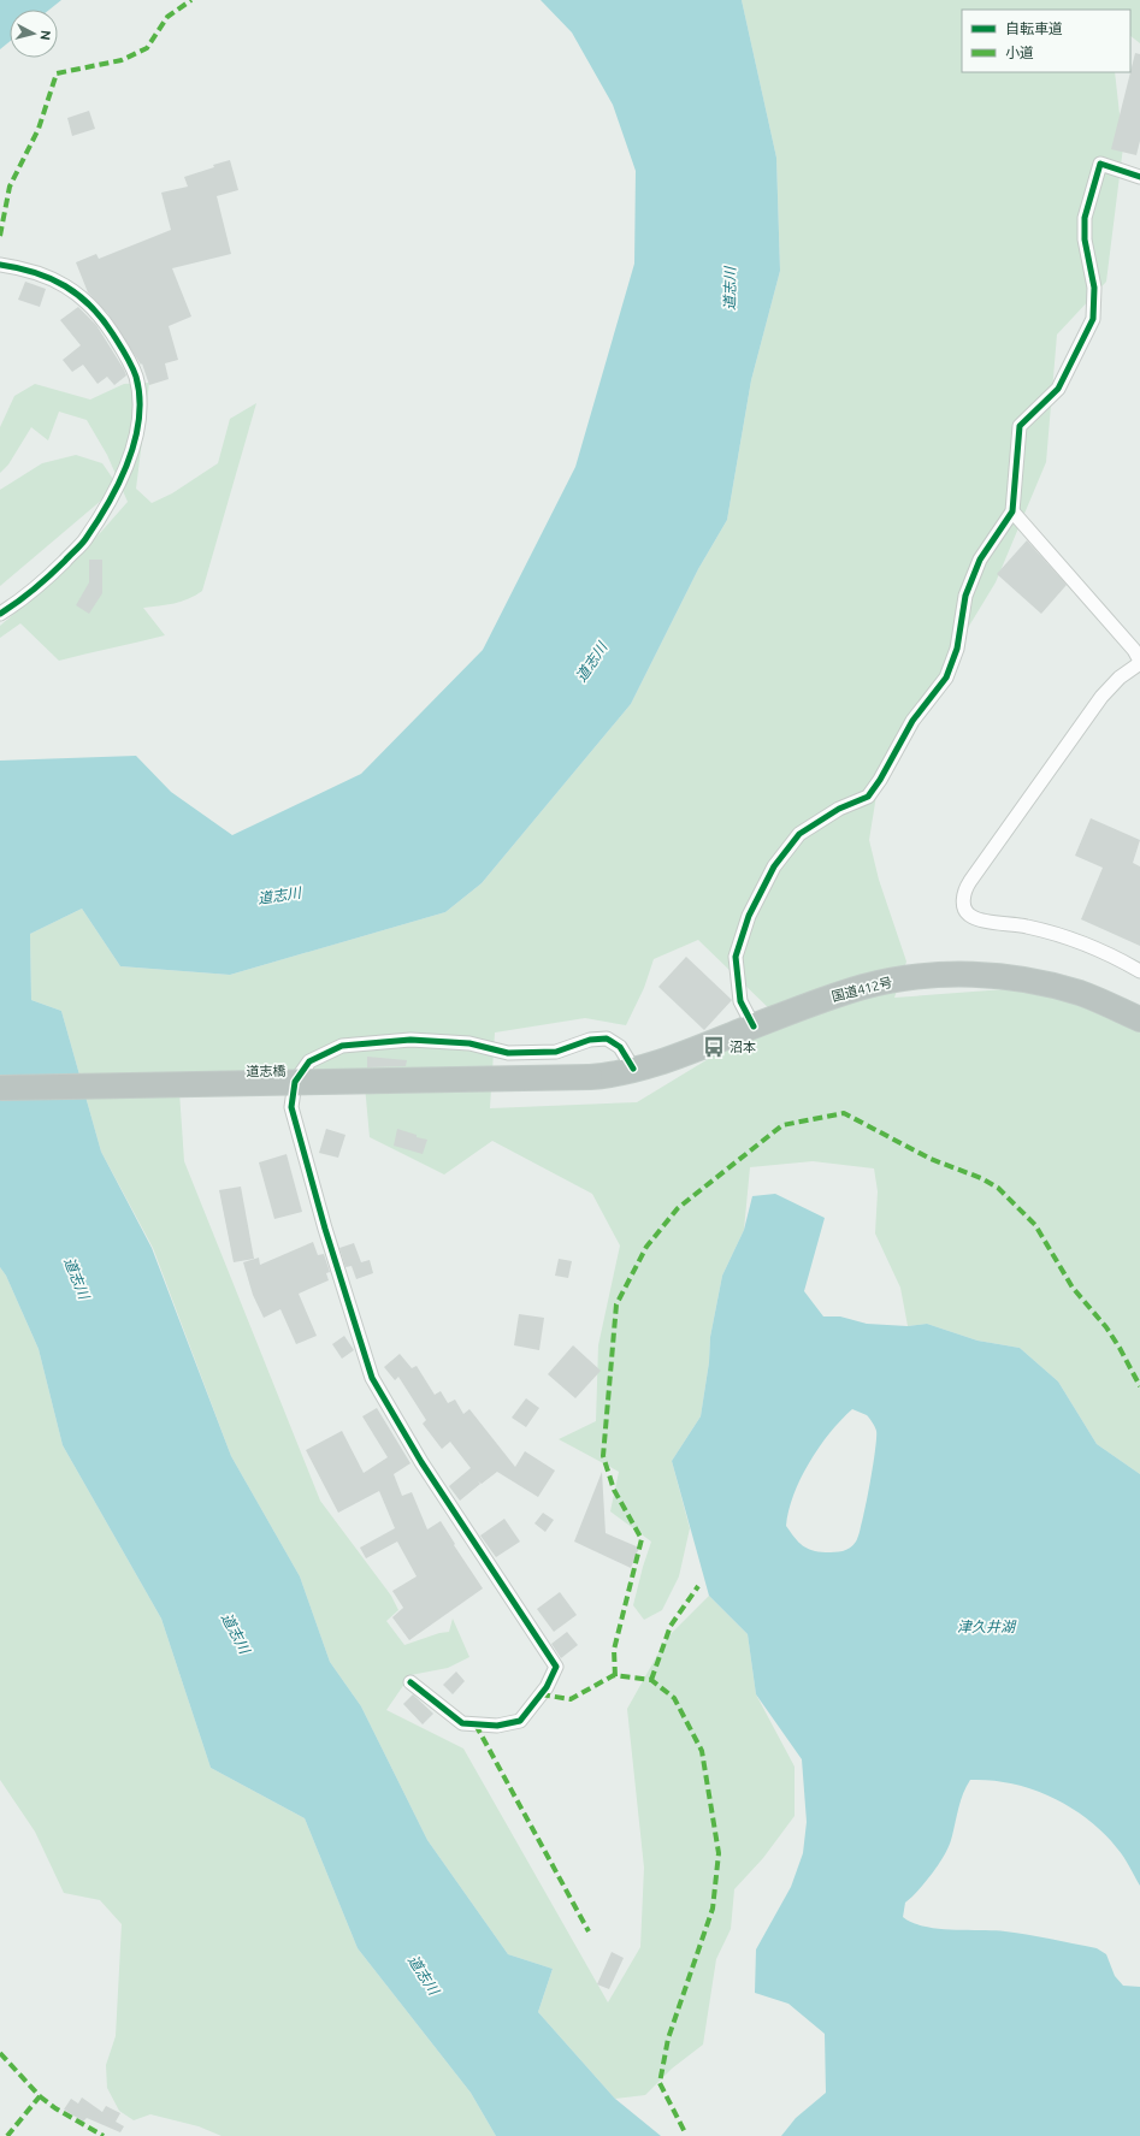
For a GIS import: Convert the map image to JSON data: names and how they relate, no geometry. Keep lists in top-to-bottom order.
{
  "streets": {
    "highway": ["国道412号", "道志橋"]
  },
  "crossings": [
    ["国道412号", "道志橋"]
  ],
  "water": ["道志川", "津久井湖"],
  "places": {
    "bus stop": ["沼本"]
  },
  "legend": ["自転車道", "小道"],
  "north": "right"
}
